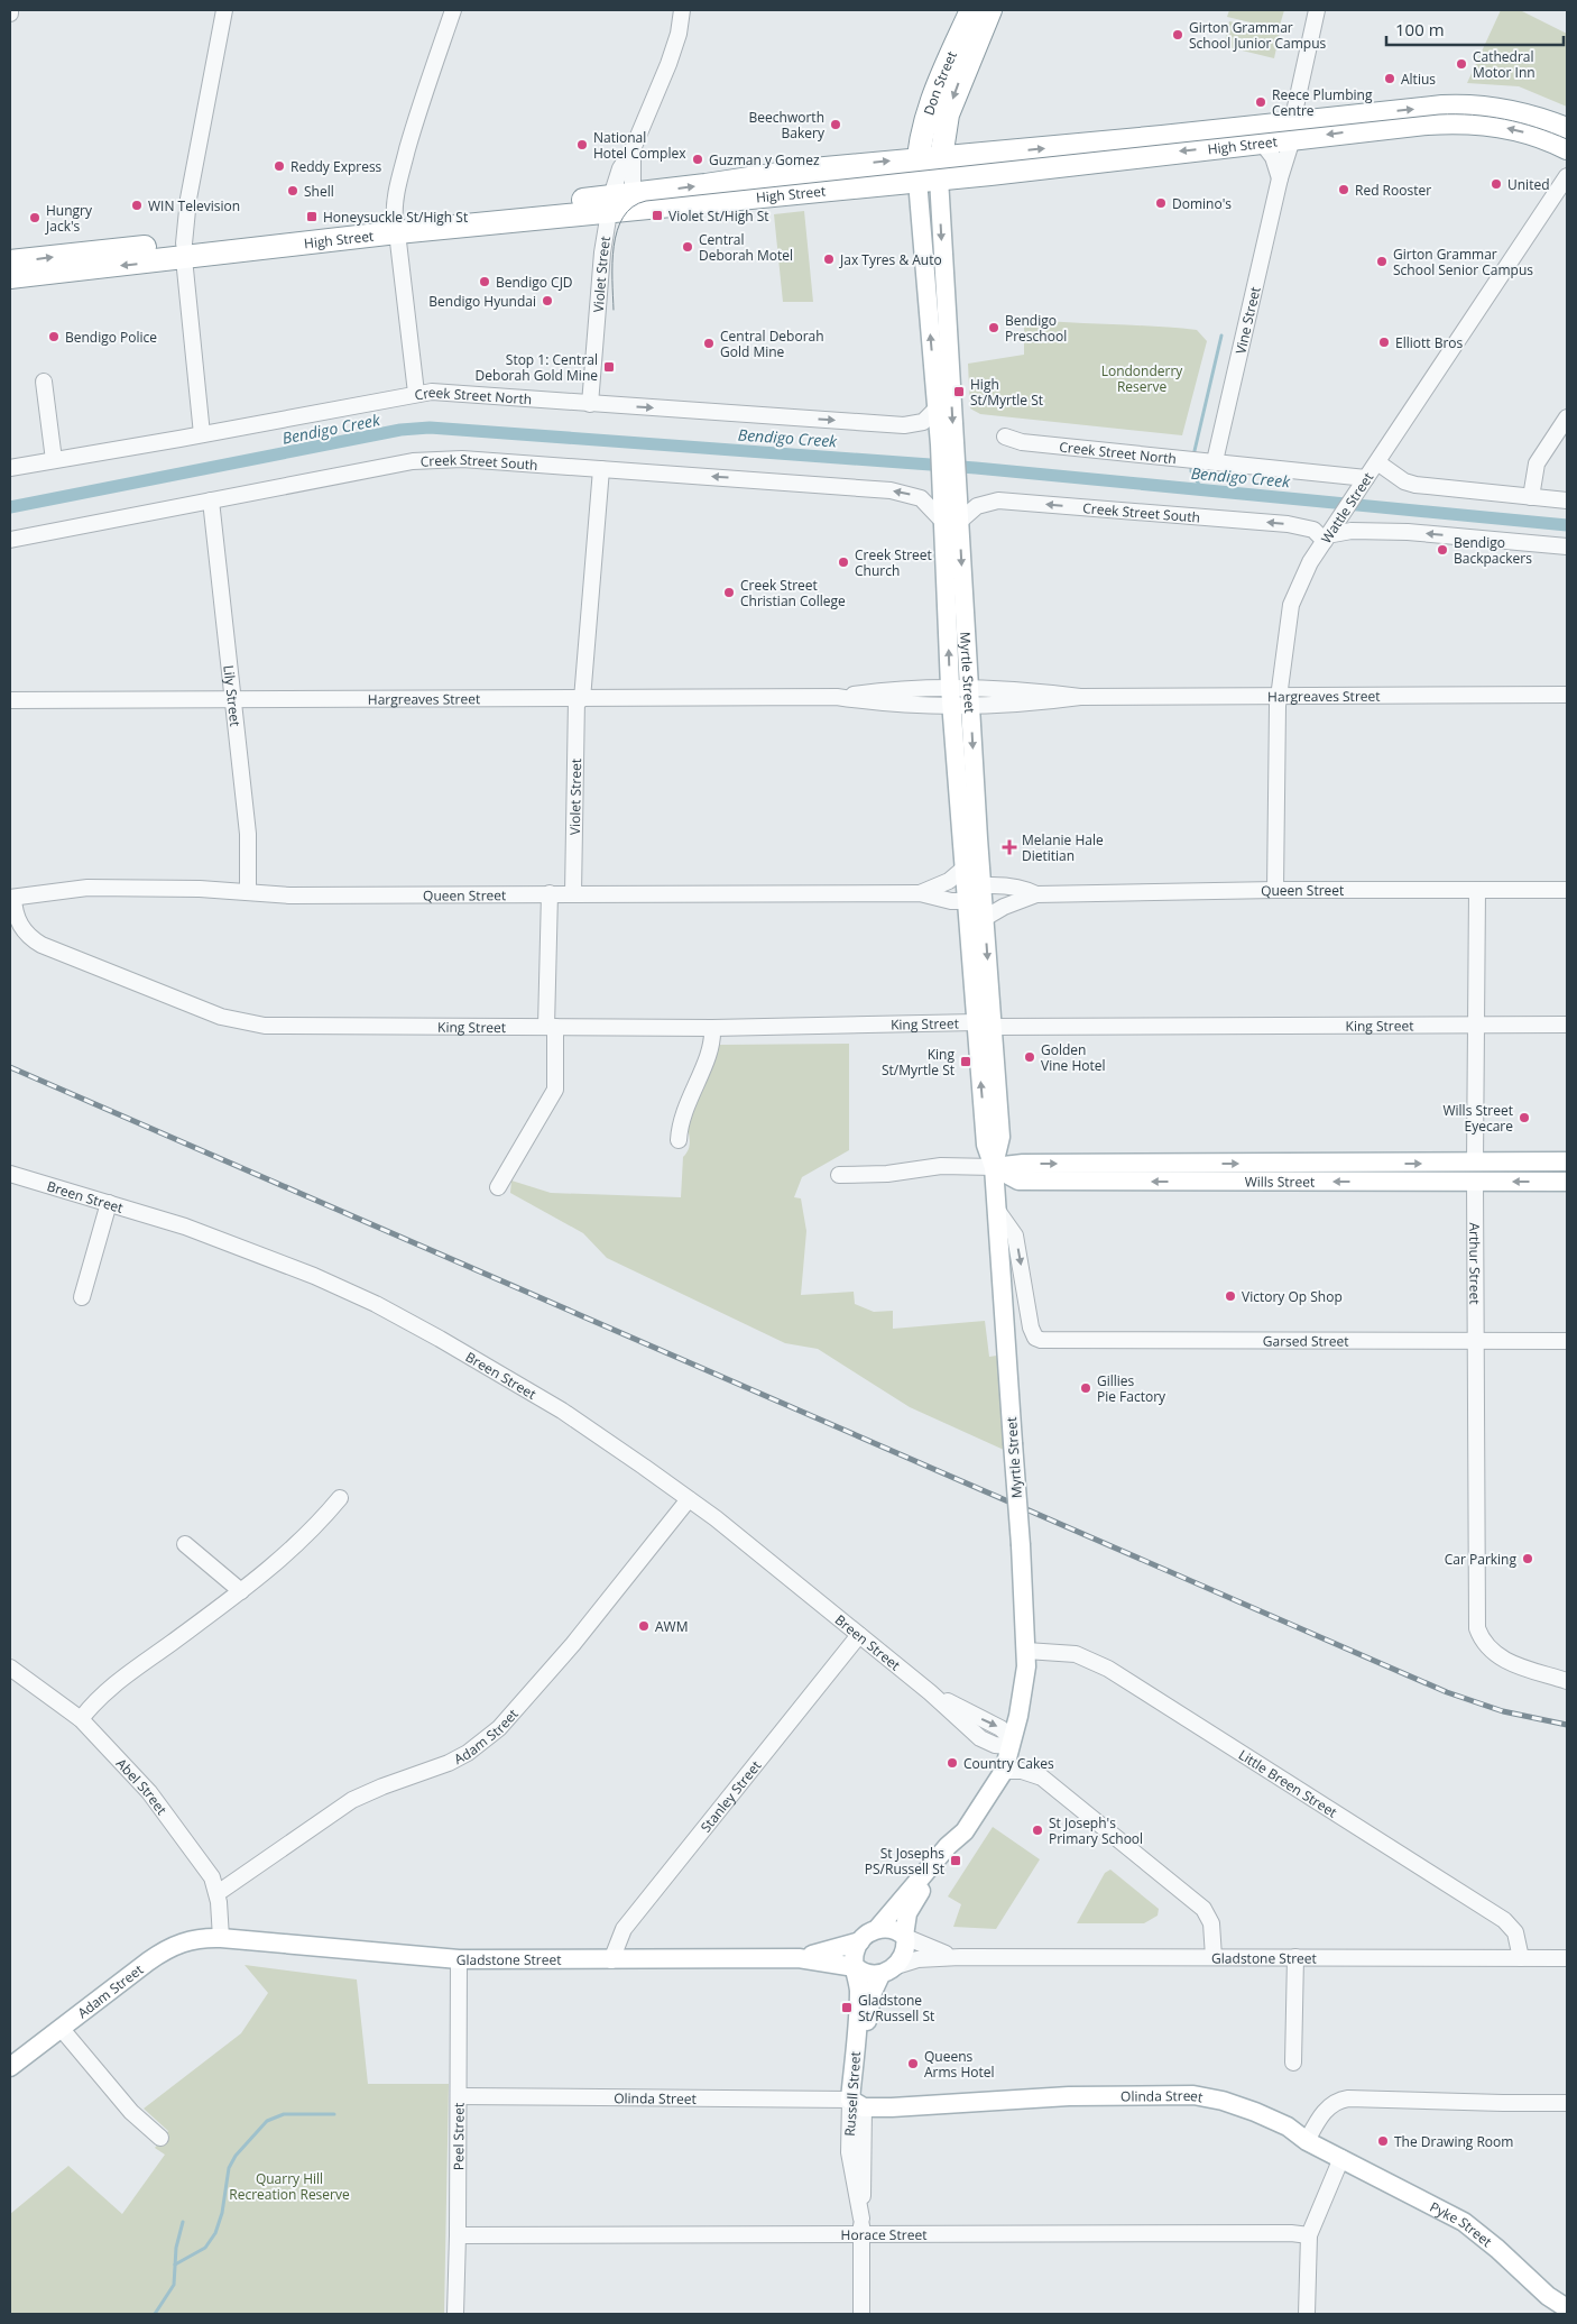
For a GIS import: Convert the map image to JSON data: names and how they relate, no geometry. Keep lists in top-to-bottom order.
{
  "streets": {
    "highway": ["Don Street", "High Street"],
    "main road": [
      "Myrtle Street",
      "Wills Street",
      "Arthur Street",
      "Adam Street",
      "Gladstone Street",
      "Russell Street",
      "Olinda Street",
      "Pyke Street"
    ],
    "street": [
      "Violet Street",
      "Vine Street",
      "Creek Street North",
      "Creek Street South",
      "Wattle Street",
      "Lily Street",
      "Hargreaves Street",
      "Queen Street",
      "King Street",
      "Breen Street",
      "Garsed Street",
      "Little Breen Street",
      "Abel Street",
      "Stanley Street",
      "Peel Street",
      "Horace Street"
    ]
  },
  "crossings": [
    ["Don Street", "High Street"],
    ["Don Street", "Myrtle Street"],
    ["High Street", "Violet Street"],
    ["High Street", "Vine Street"],
    ["High Street", "Myrtle Street"],
    ["Violet Street", "Creek Street North"],
    ["Violet Street", "Creek Street South"],
    ["Violet Street", "Hargreaves Street"],
    ["Violet Street", "Queen Street"],
    ["Vine Street", "Creek Street North"],
    ["Creek Street North", "Wattle Street"],
    ["Creek Street North", "Myrtle Street"],
    ["Creek Street South", "Wattle Street"],
    ["Creek Street South", "Myrtle Street"],
    ["Creek Street South", "Lily Street"],
    ["Wattle Street", "Hargreaves Street"],
    ["Wattle Street", "Queen Street"],
    ["Myrtle Street", "Hargreaves Street"],
    ["Myrtle Street", "Queen Street"],
    ["Myrtle Street", "King Street"],
    ["Myrtle Street", "Wills Street"],
    ["Myrtle Street", "Breen Street"],
    ["Myrtle Street", "Garsed Street"],
    ["Myrtle Street", "Little Breen Street"],
    ["Myrtle Street", "Gladstone Street"],
    ["Myrtle Street", "Russell Street"],
    ["Lily Street", "Hargreaves Street"],
    ["Lily Street", "Queen Street"],
    ["Queen Street", "King Street"],
    ["Queen Street", "Arthur Street"],
    ["King Street", "Arthur Street"],
    ["Wills Street", "Arthur Street"],
    ["Breen Street", "Adam Street"],
    ["Breen Street", "Stanley Street"],
    ["Arthur Street", "Garsed Street"],
    ["Adam Street", "Abel Street"],
    ["Adam Street", "Gladstone Street"],
    ["Little Breen Street", "Gladstone Street"],
    ["Abel Street", "Gladstone Street"],
    ["Stanley Street", "Gladstone Street"],
    ["Gladstone Street", "Russell Street"],
    ["Gladstone Street", "Peel Street"],
    ["Russell Street", "Olinda Street"],
    ["Russell Street", "Horace Street"],
    ["Olinda Street", "Peel Street"],
    ["Olinda Street", "Pyke Street"],
    ["Peel Street", "Horace Street"]
  ],
  "one_way": ["Creek Street South", "Garsed Street"],
  "water": ["Bendigo Creek"],
  "parks": ["Londonderry Reserve", "Quarry Hill Recreation Reserve"],
  "places": {
    "other": [
      "Girton Grammar School Junior Campus",
      "Cathedral Motor Inn",
      "Altius",
      "Reece Plumbing Centre",
      "Beechworth Bakery",
      "National Hotel Complex",
      "Guzman y Gomez",
      "Reddy Express",
      "United",
      "Red Rooster",
      "Shell",
      "Domino's",
      "WIN Television",
      "Hungry Jack's",
      "Central Deborah Motel",
      "Jax Tyres & Auto",
      "Girton Grammar School Senior Campus",
      "Bendigo CJD",
      "Bendigo Hyundai",
      "Bendigo Preschool",
      "Bendigo Police",
      "Elliott Bros",
      "Central Deborah Gold Mine",
      "Bendigo Backpackers",
      "Creek Street Church",
      "Creek Street Christian College",
      "Golden Vine Hotel",
      "Wills Street Eyecare",
      "Victory Op Shop",
      "Gillies Pie Factory",
      "Car Parking",
      "AWM",
      "Country Cakes",
      "St Joseph's Primary School",
      "Queens Arms Hotel",
      "The Drawing Room"
    ],
    "transit": [
      "Violet St/High St",
      "Honeysuckle St/High St",
      "Stop 1: Central Deborah Gold Mine",
      "High St/Myrtle St",
      "King St/Myrtle St",
      "St Josephs PS/Russell St",
      "Gladstone St/Russell St"
    ],
    "health": ["Melanie Hale Dietitian"]
  },
  "scale_bar": "100 m"
}
